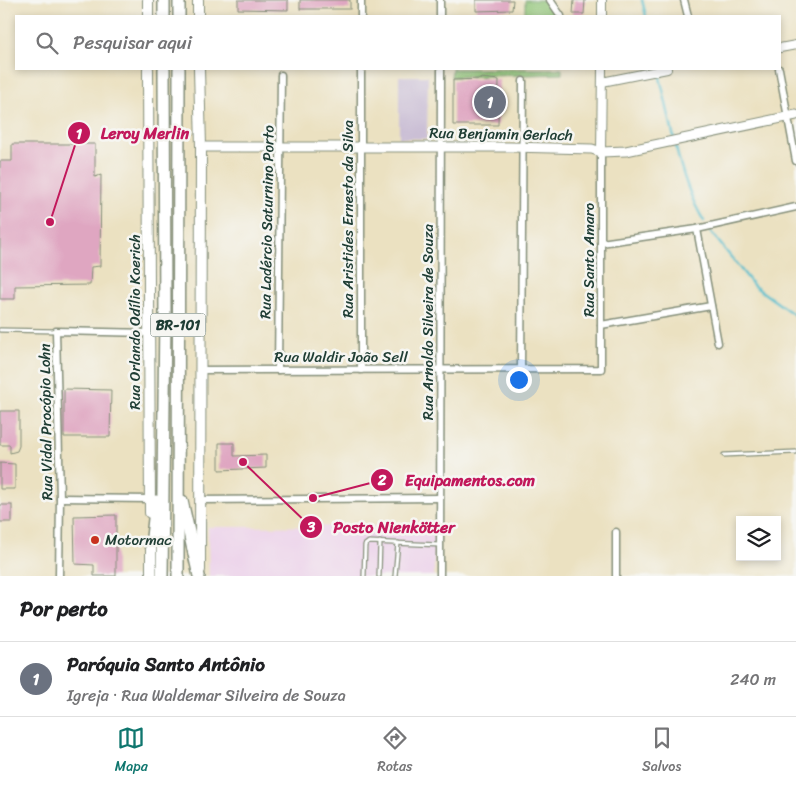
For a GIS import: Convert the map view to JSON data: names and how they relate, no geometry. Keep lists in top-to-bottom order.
{
  "streets": {
    "highway": ["BR-101"],
    "main road": ["Rua Benjamin Gerlach", "Rua Orlando Odílio Koerich"],
    "street": [
      "Rua Aristides Ernesto da Silva",
      "Rua Ladércio Saturnino Porto",
      "Rua Santo Amaro",
      "Rua Arnoldo Silveira de Souza",
      "Rua Waldir João Sell",
      "Rua Vidal Procópio Lohn"
    ]
  },
  "crossings": [
    ["Rua Benjamin Gerlach", "Rua Aristides Ernesto da Silva"],
    ["Rua Benjamin Gerlach", "Rua Ladércio Saturnino Porto"],
    ["Rua Benjamin Gerlach", "Rua Santo Amaro"],
    ["Rua Benjamin Gerlach", "Rua Arnoldo Silveira de Souza"],
    ["Rua Aristides Ernesto da Silva", "Rua Waldir João Sell"],
    ["Rua Ladércio Saturnino Porto", "Rua Waldir João Sell"],
    ["Rua Santo Amaro", "Rua Waldir João Sell"],
    ["Rua Orlando Odílio Koerich", "Rua Vidal Procópio Lohn"],
    ["Rua Arnoldo Silveira de Souza", "Rua Waldir João Sell"]
  ],
  "places": [
    "Leroy Merlin",
    "Posto Nienkötter",
    "Equipamentos.com",
    "Motormac"
  ],
  "page": {
    "search": "Pesquisar aqui",
    "pins": "1",
    "heading": "Por perto",
    "list": [
      {
        "mark": "1",
        "name": "Paróquia Santo Antônio",
        "note": "Igreja · Rua Waldemar Silveira de Souza",
        "value": "240 m"
      }
    ],
    "nav": ["Mapa", "Rotas", "Salvos"]
  }
}
